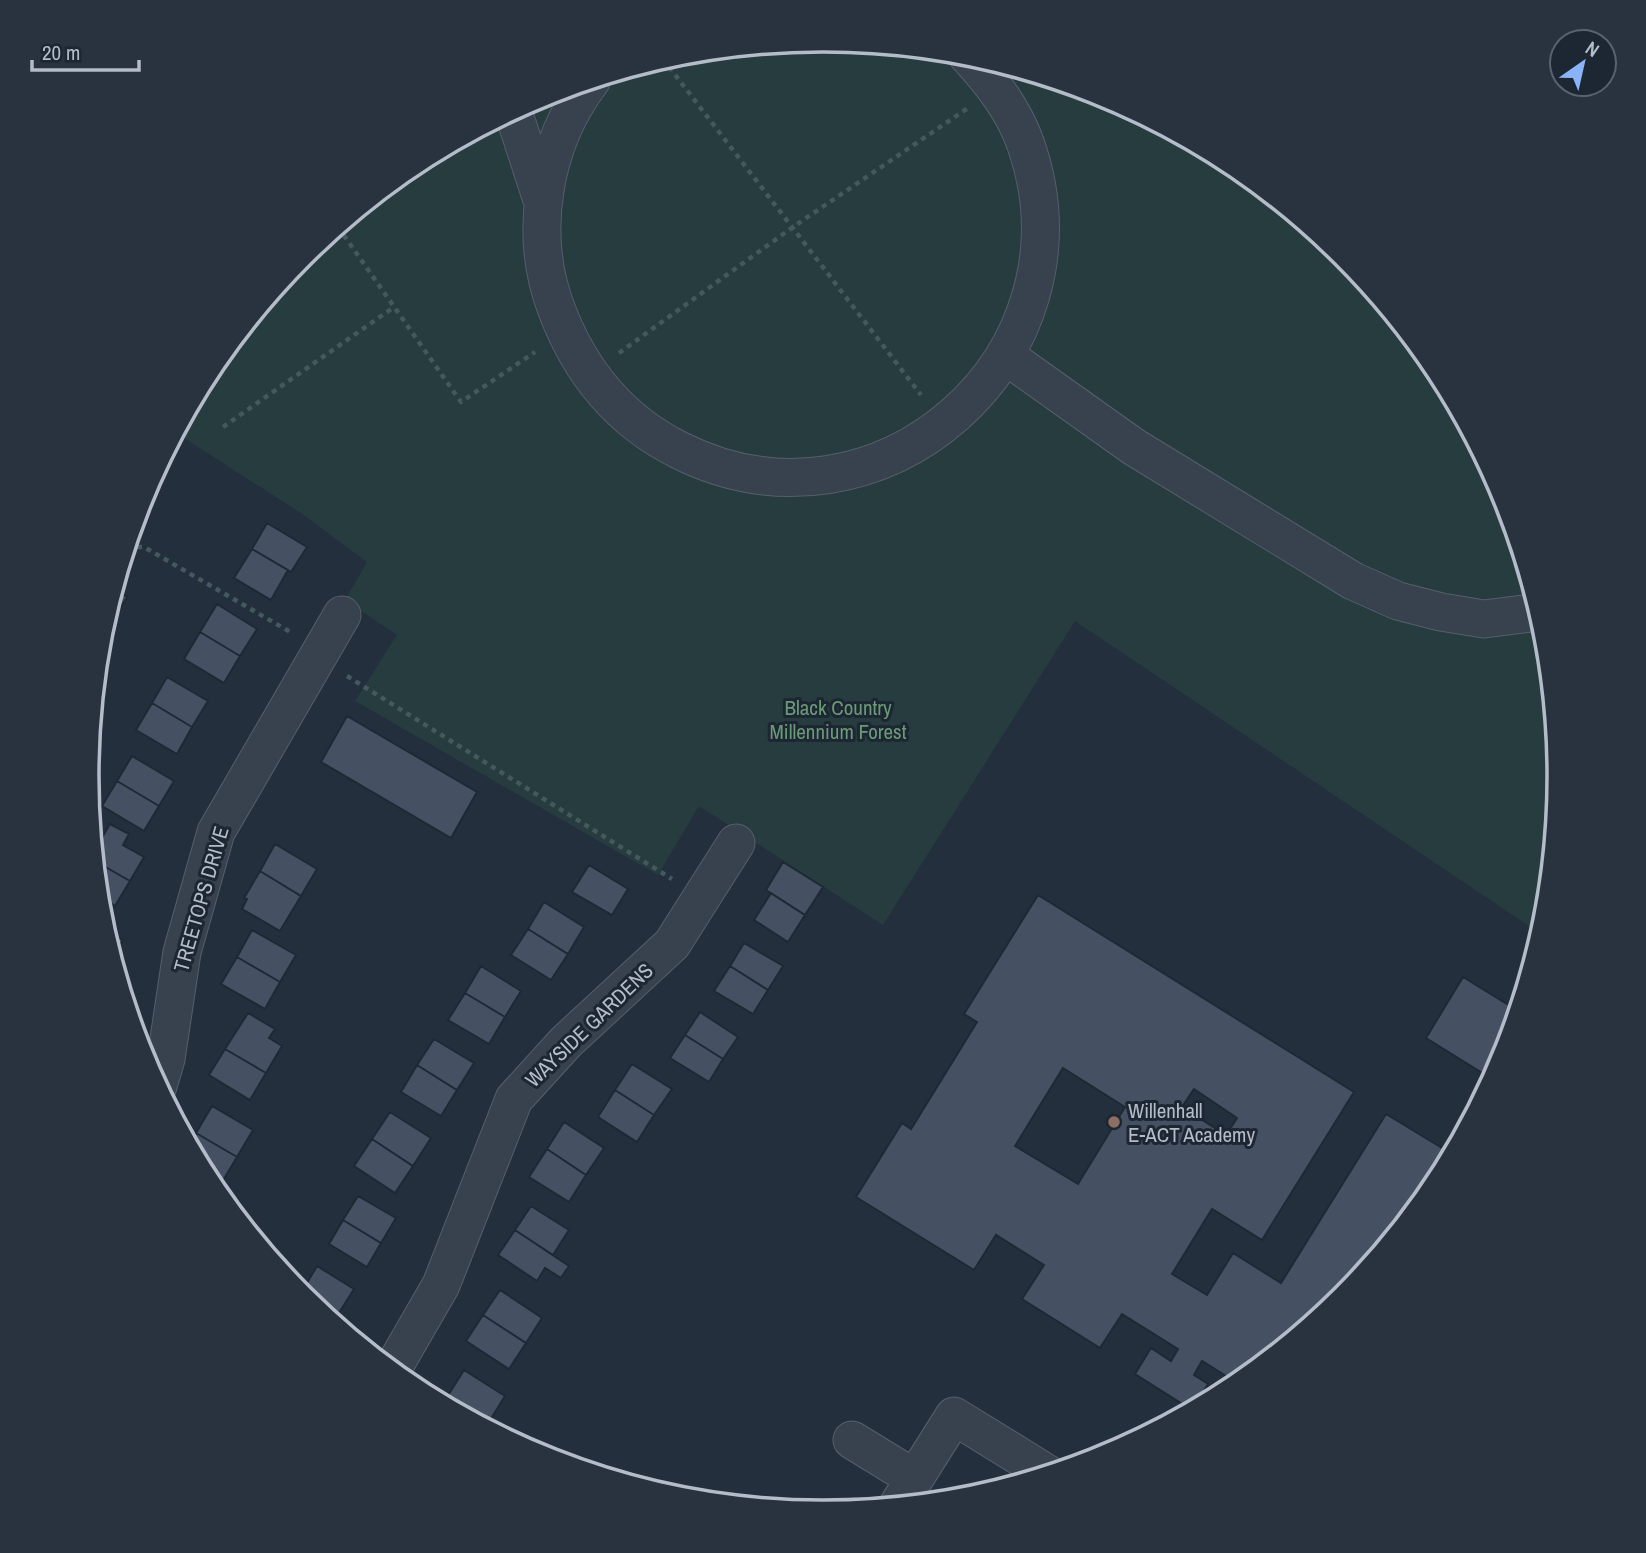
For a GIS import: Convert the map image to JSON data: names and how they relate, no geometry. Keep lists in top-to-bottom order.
{
  "streets": {
    "street": ["TREETOPS DRIVE", "WAYSIDE GARDENS"]
  },
  "parks": ["Black Country Millennium Forest"],
  "places": ["Willenhall E-ACT Academy"],
  "scale_bar": "20 m",
  "north": "top right"
}
